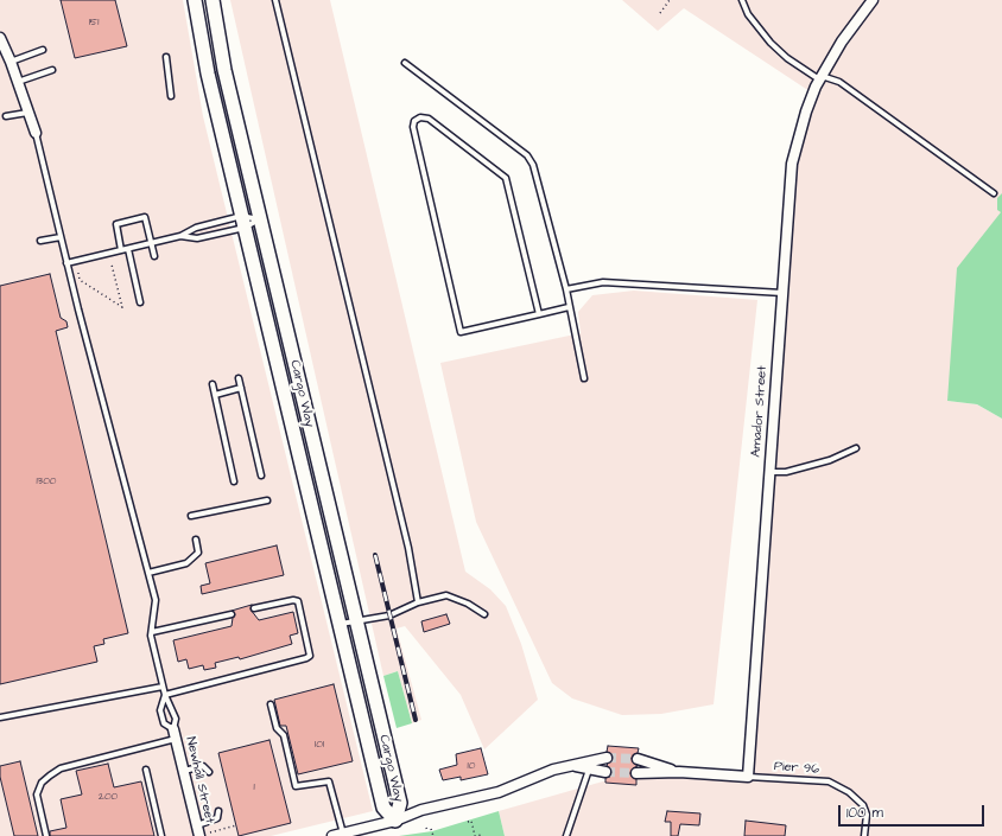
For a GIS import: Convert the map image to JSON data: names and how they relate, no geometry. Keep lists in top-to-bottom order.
{
  "streets": {
    "main road": ["Cargo Way"],
    "street": ["Amador Street", "Newhall Street"],
    "lane": ["Pier 96"]
  },
  "crossings": [
    ["Amador Street", "Pier 96"]
  ],
  "house_numbers": [
    "151",
    "1300",
    "101",
    "10",
    "1",
    "200"
  ],
  "scale_bar": "100 m"
}
